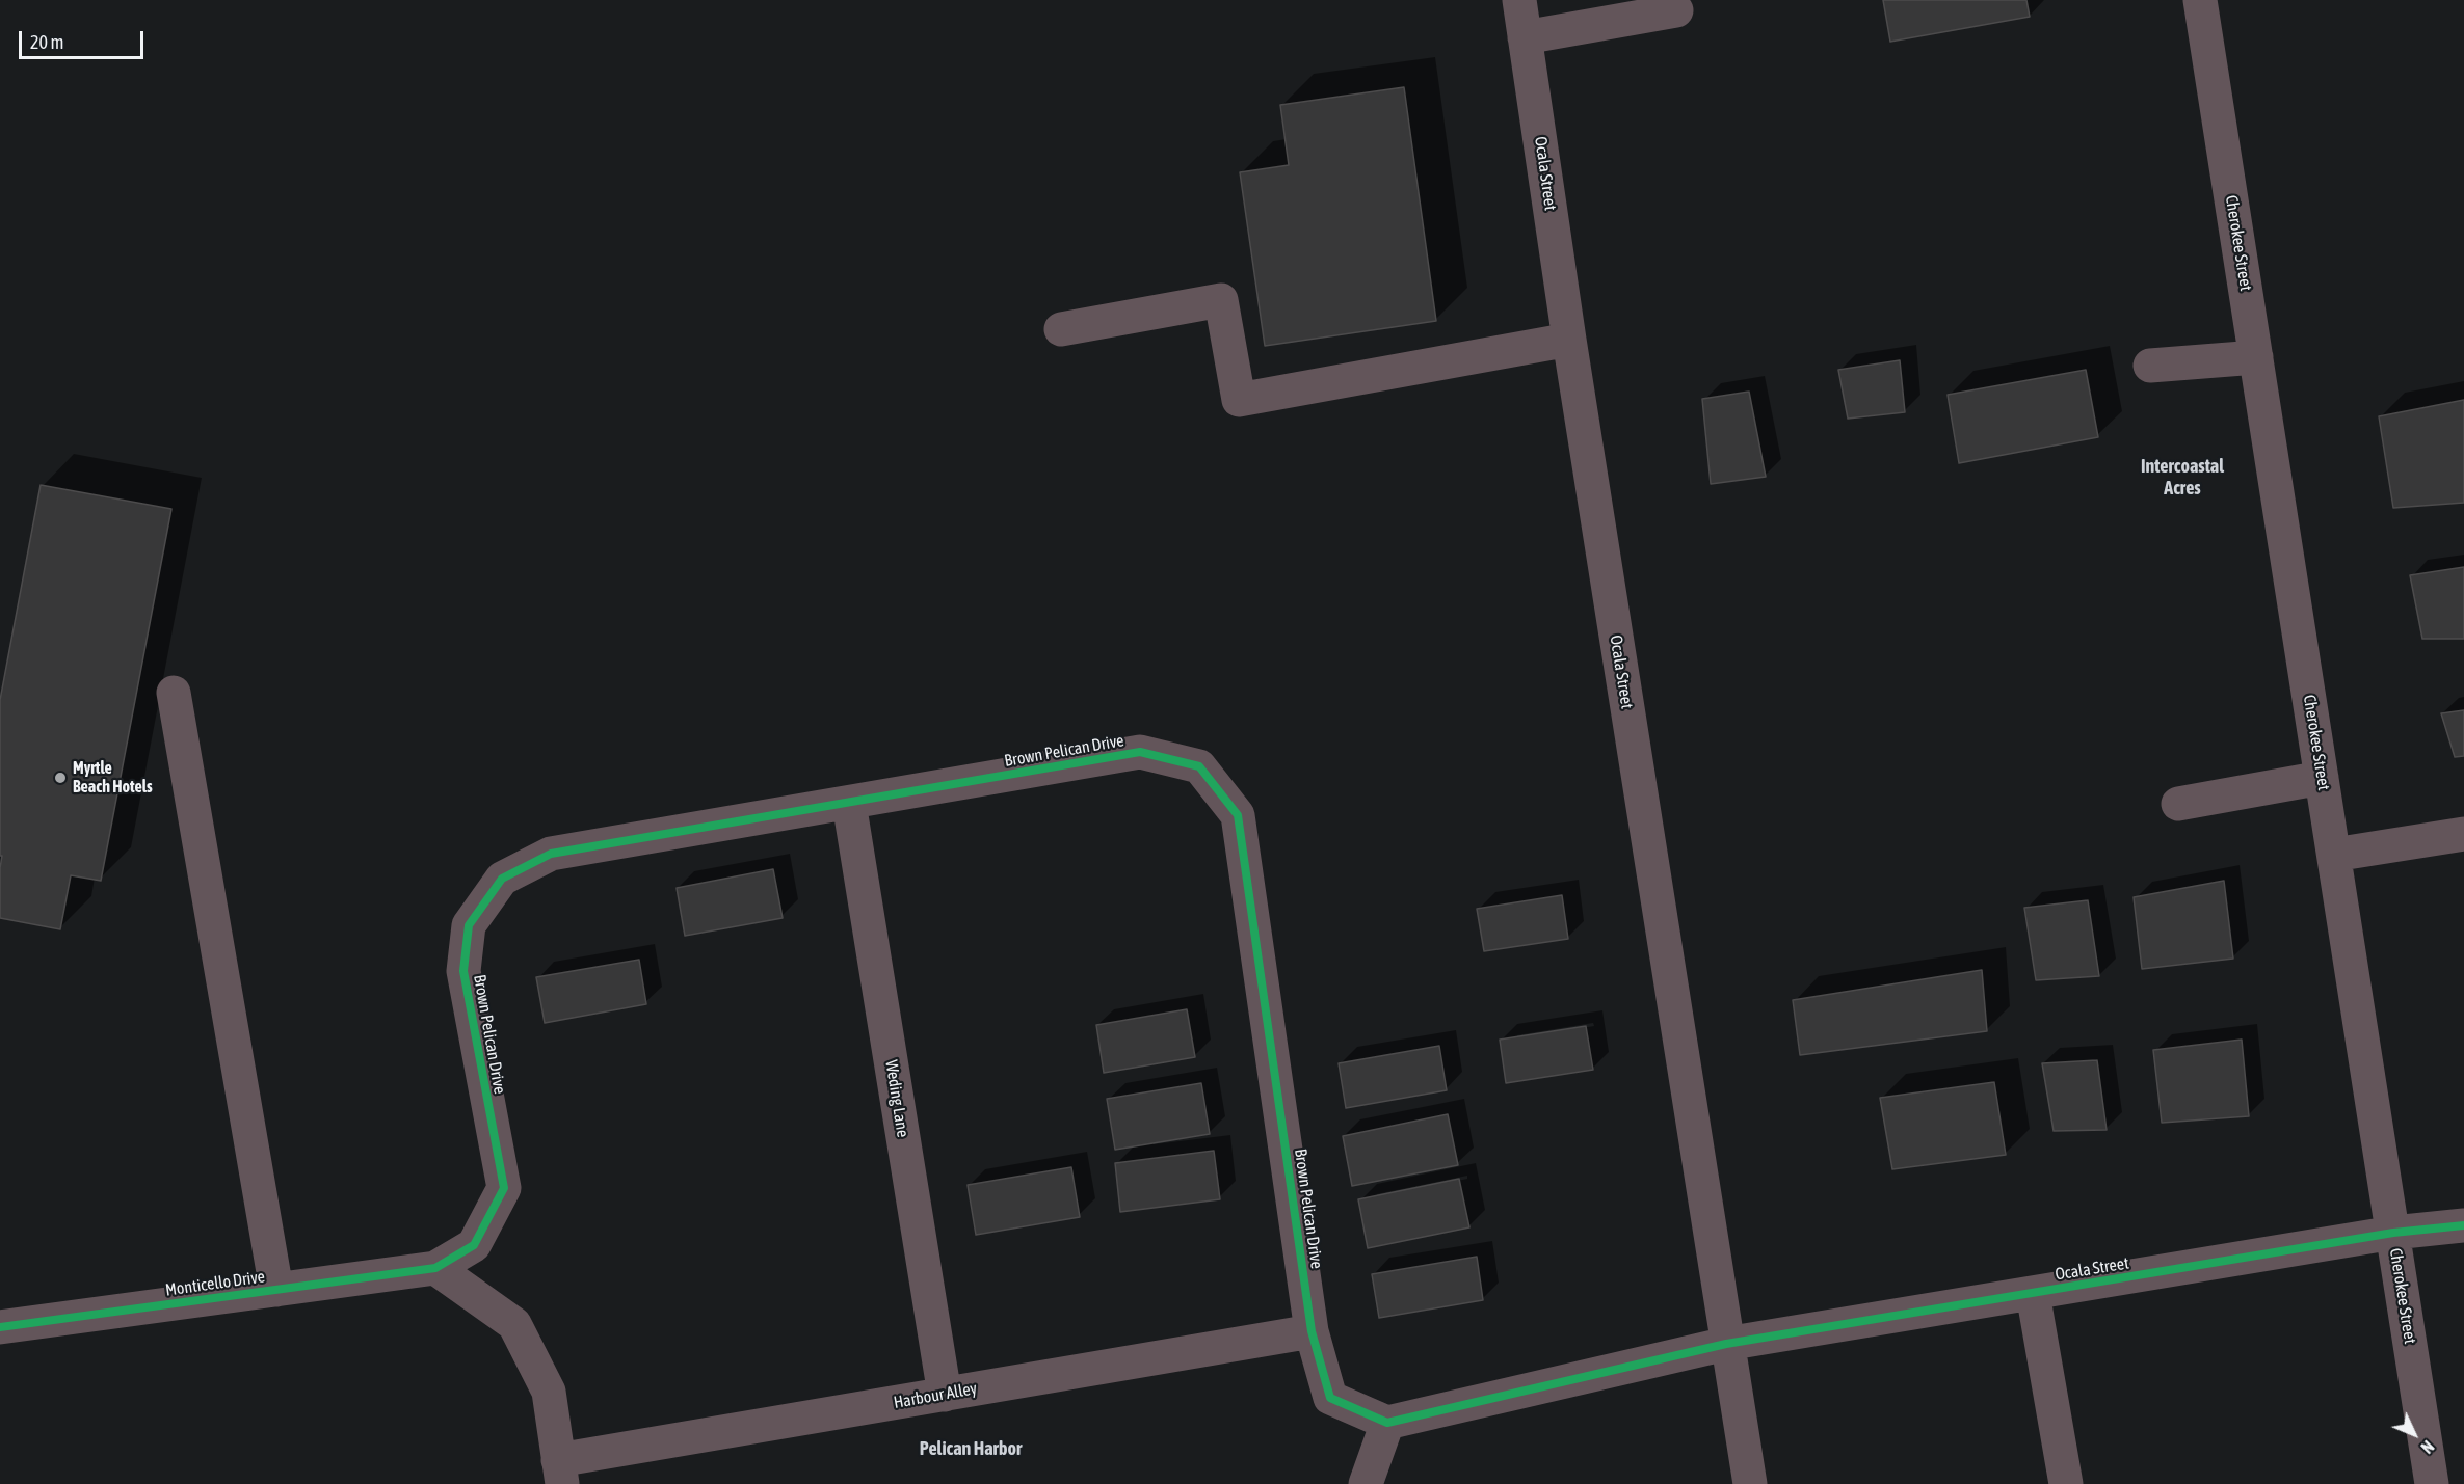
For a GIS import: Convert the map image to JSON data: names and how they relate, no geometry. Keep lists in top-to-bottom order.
{
  "streets": {
    "street": [
      "Ocala Street",
      "Cherokee Street",
      "Brown Pelican Drive",
      "Weding Lane",
      "Monticello Drive",
      "Harbour Alley"
    ]
  },
  "crossings": [
    ["Ocala Street", "Cherokee Street"],
    ["Brown Pelican Drive", "Weding Lane"],
    ["Brown Pelican Drive", "Monticello Drive"],
    ["Brown Pelican Drive", "Harbour Alley"],
    ["Weding Lane", "Harbour Alley"]
  ],
  "districts": ["Intercoastal Acres", "Pelican Harbor"],
  "places": ["Myrtle Beach Hotels"],
  "scale_bar": "20 m",
  "north": "bottom right"
}
